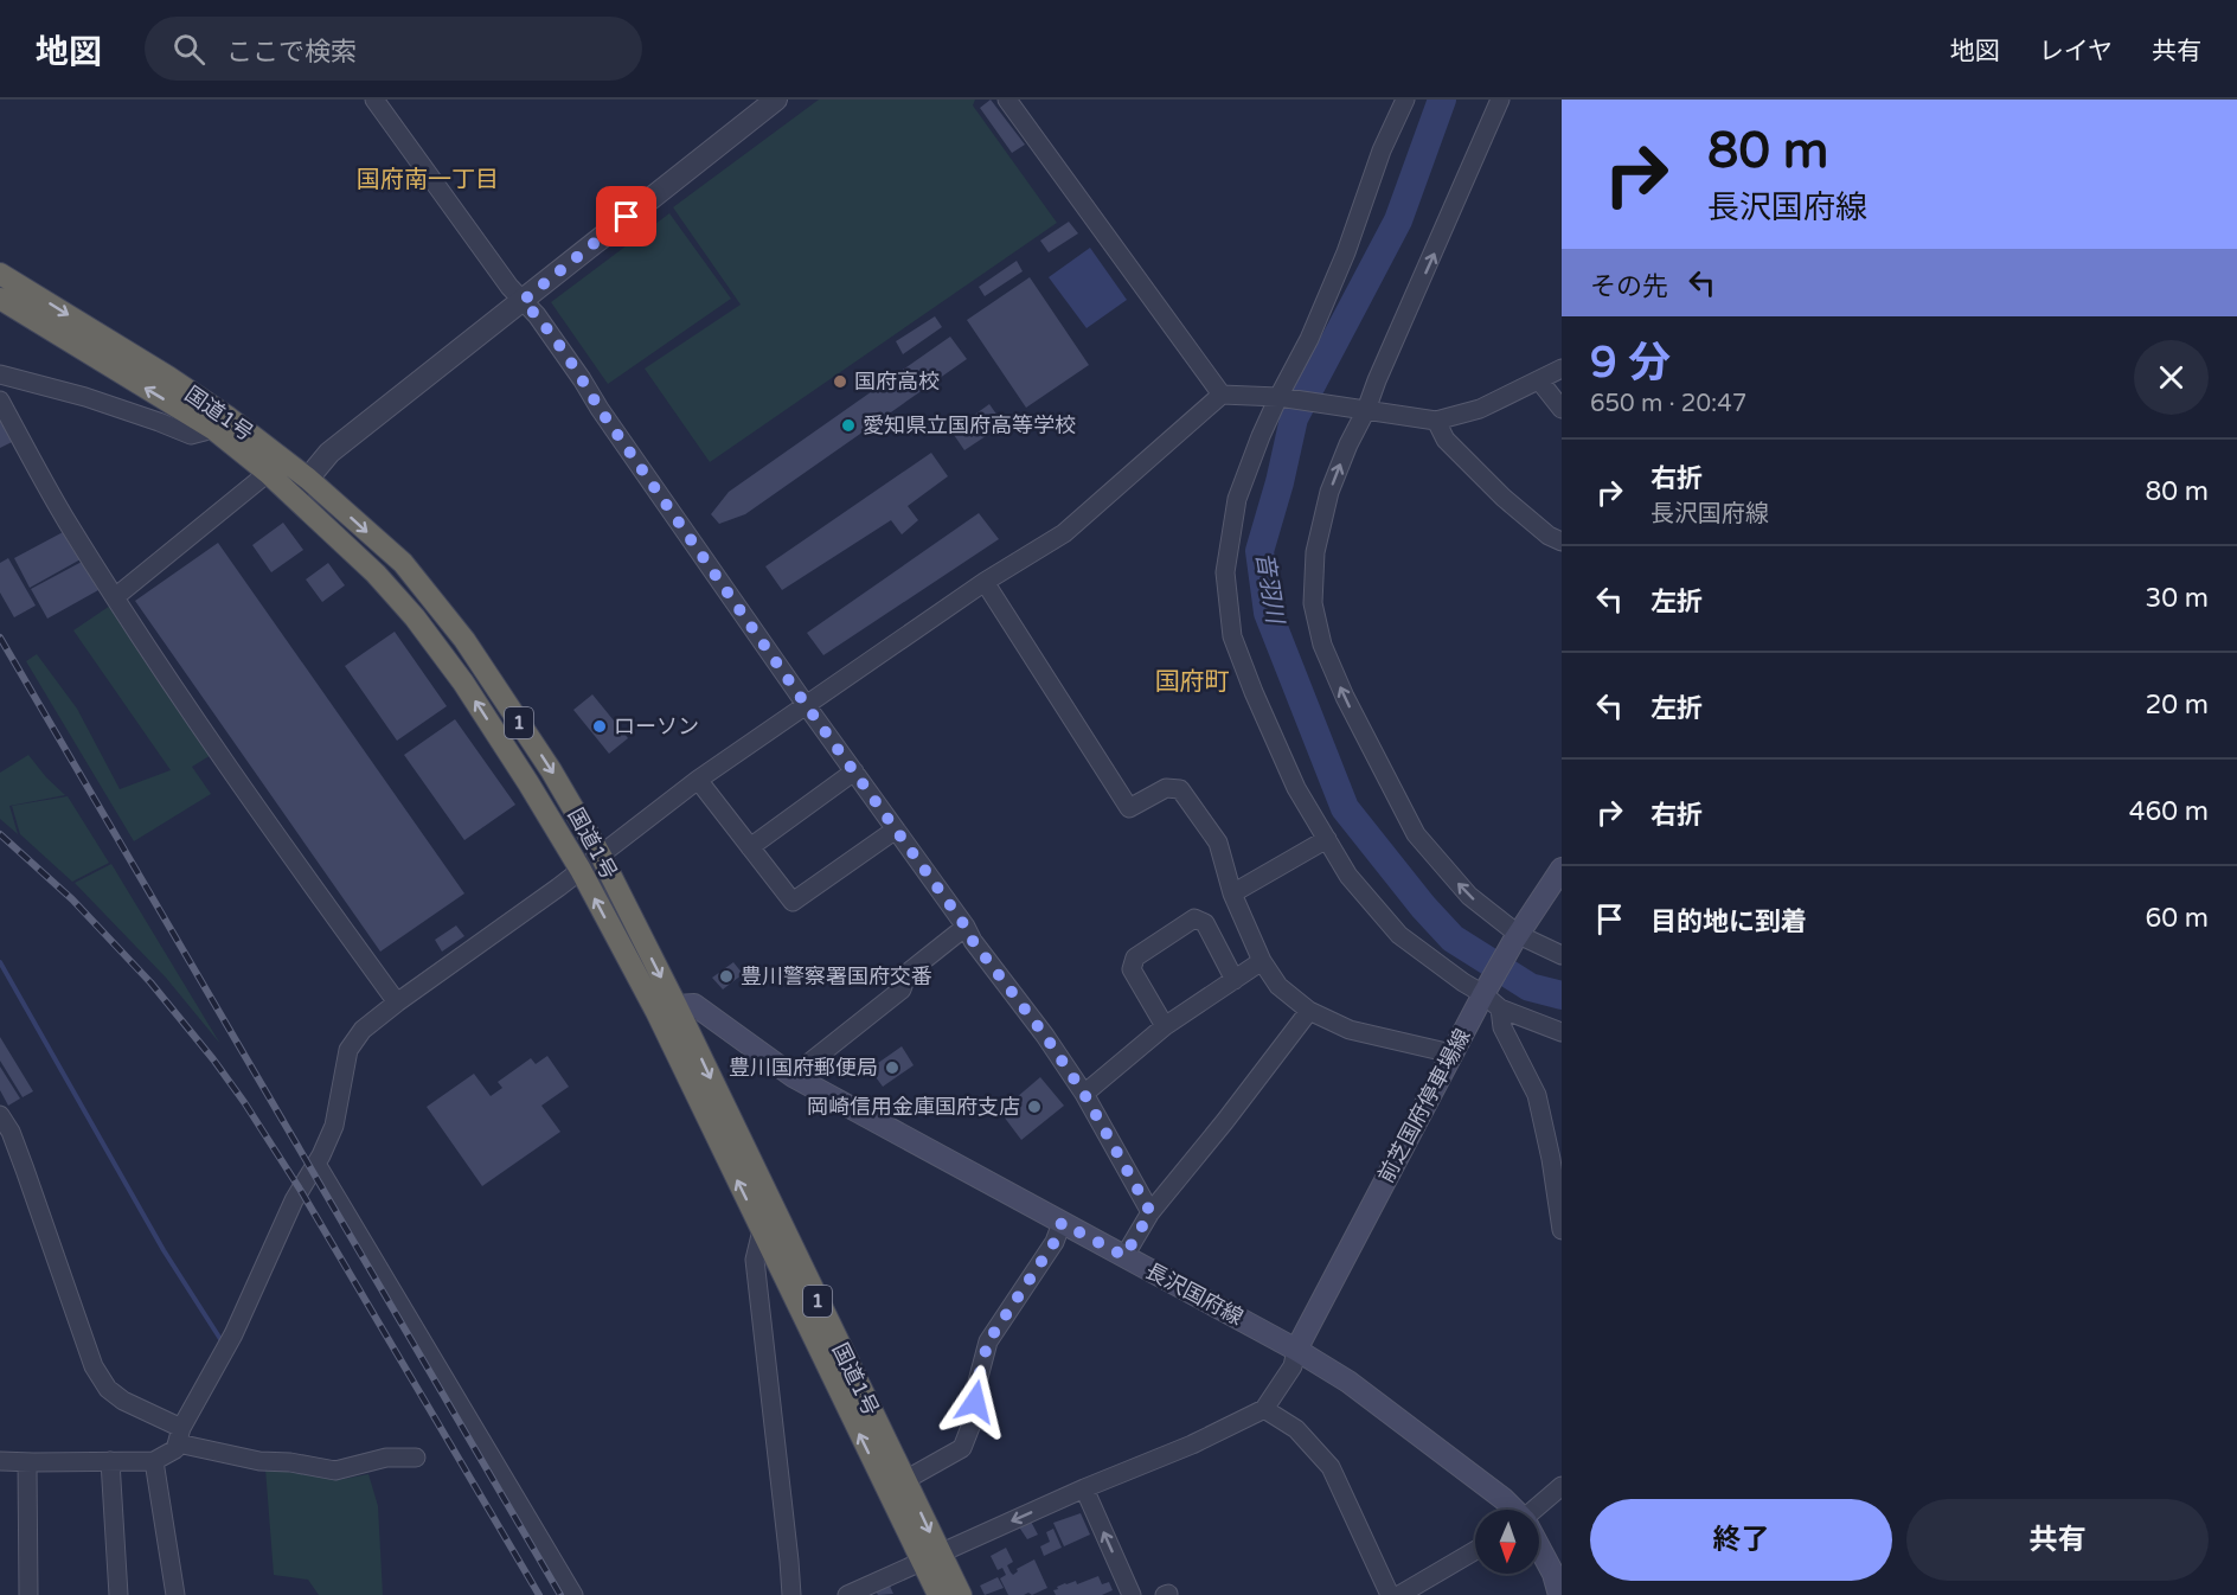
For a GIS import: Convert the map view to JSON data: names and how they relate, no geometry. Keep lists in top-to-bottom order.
{
  "streets": {
    "highway": ["国道1号", "1"],
    "main road": ["前芝国府停車場線", "長沢国府線"]
  },
  "crossings": [
    ["国道1号", "長沢国府線"],
    ["前芝国府停車場線", "長沢国府線"]
  ],
  "districts": ["国府南一丁目", "国府町"],
  "water": ["音羽川"],
  "places": [
    "国府高校",
    "愛知県立国府高等学校",
    "ローソン",
    "豊川警察署国府交番",
    "豊川国府郵便局",
    "岡崎信用金庫国府支店"
  ],
  "north": "bottom",
  "page": {
    "header": "地図",
    "search": "ここで検索",
    "nav": ["地図", "レイヤ", "共有"],
    "turn": ["80 m", "長沢国府線"],
    "then": "その先",
    "heading": ["9 分", "650 m · 20:47"],
    "list": [
      {
        "name": "右折",
        "note": "長沢国府線",
        "value": "80 m"
      },
      {
        "name": "左折",
        "value": "30 m"
      },
      {
        "name": "左折",
        "value": "20 m"
      },
      {
        "name": "右折",
        "value": "460 m"
      },
      {
        "name": "目的地に到着",
        "value": "60 m"
      }
    ],
    "buttons": ["終了", "共有"]
  }
}
